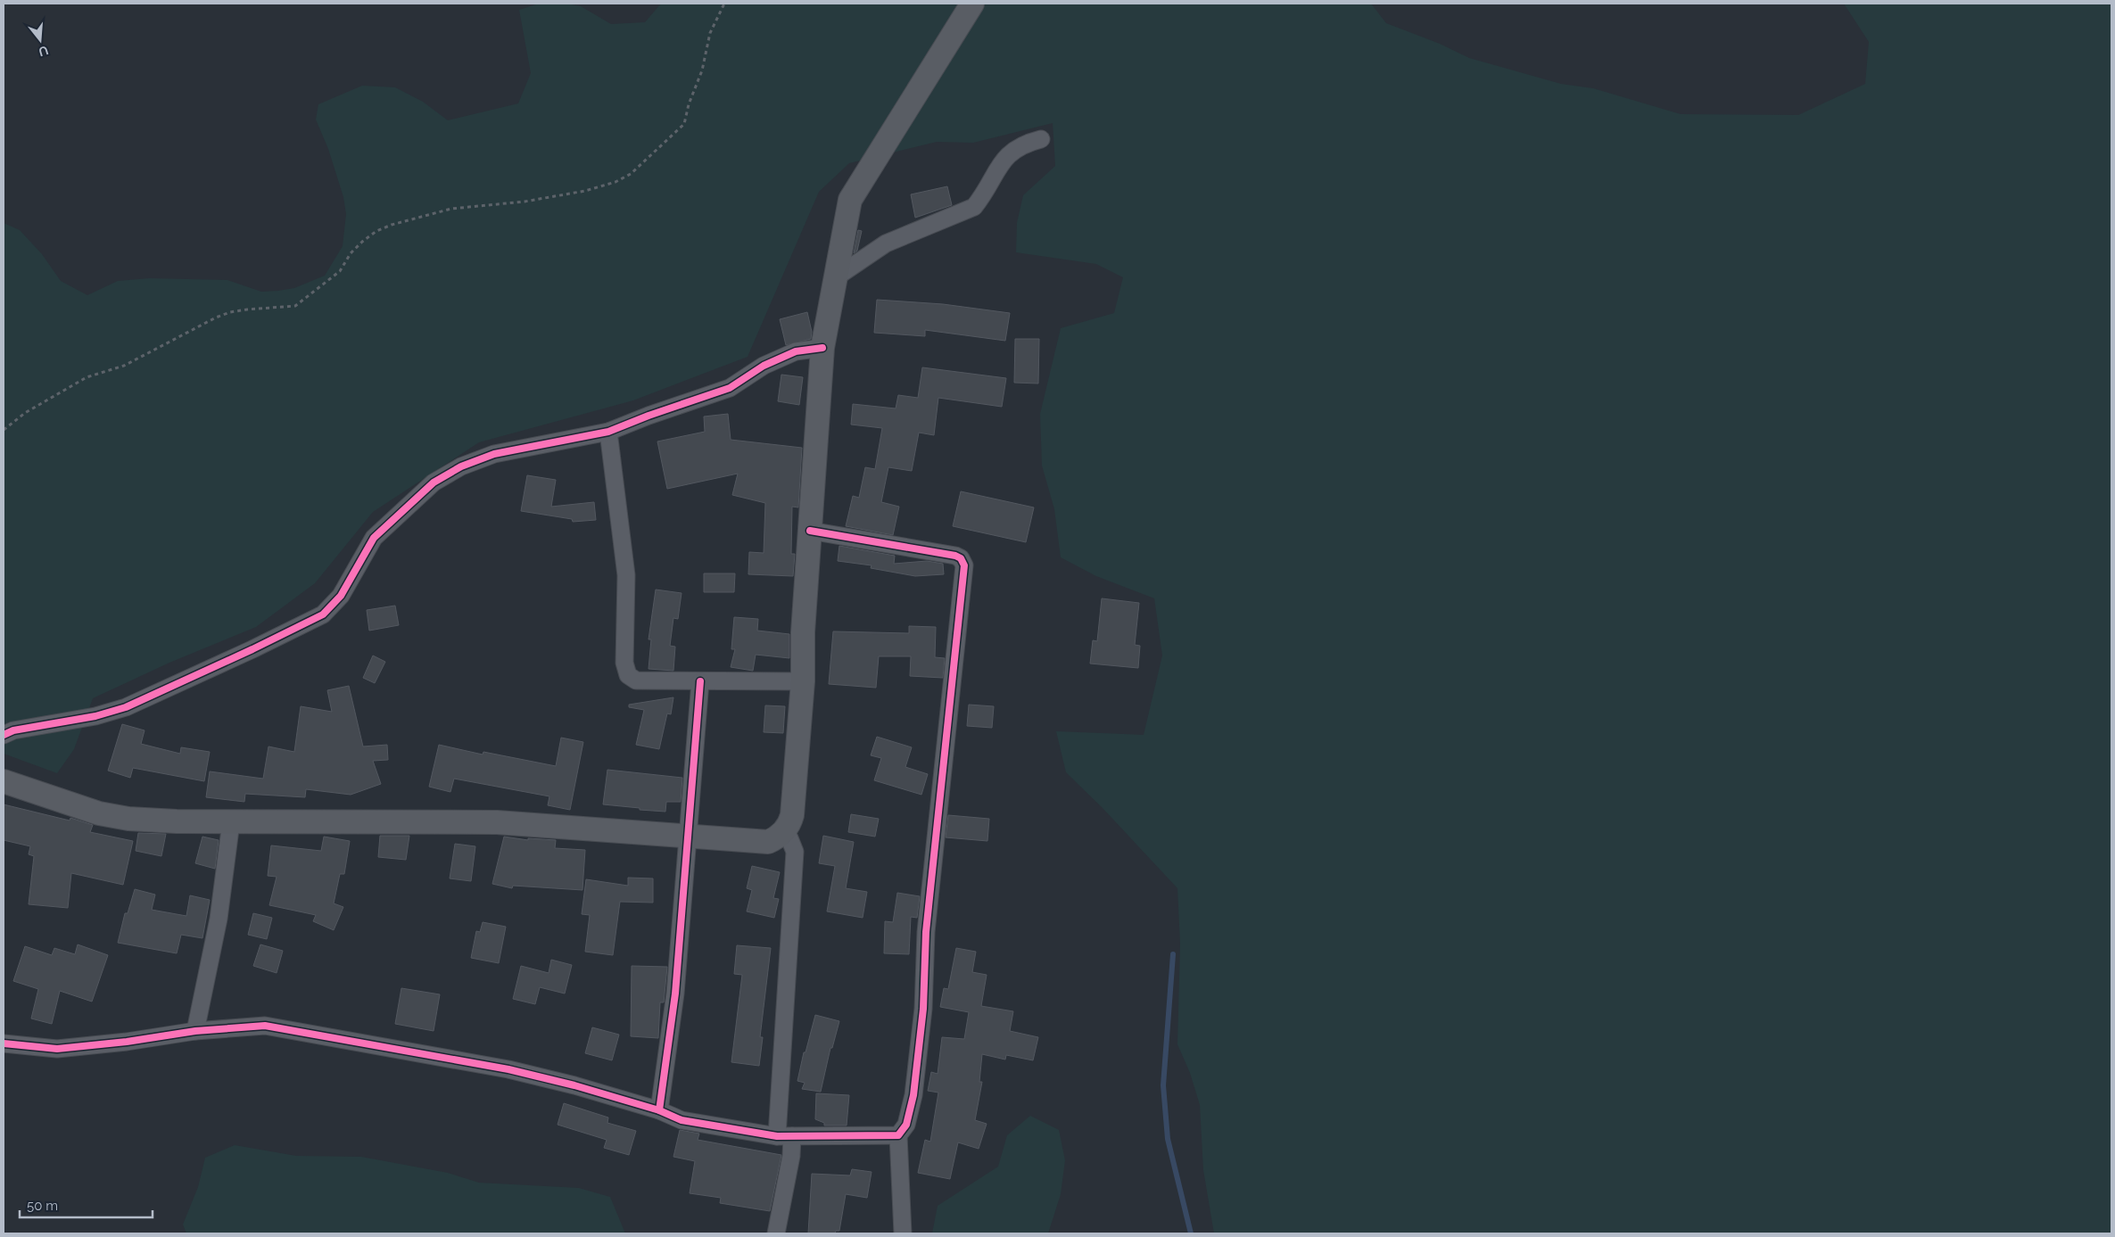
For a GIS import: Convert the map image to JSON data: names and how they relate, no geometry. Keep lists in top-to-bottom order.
{
  "scale_bar": "50 m",
  "north": "bottom"
}
